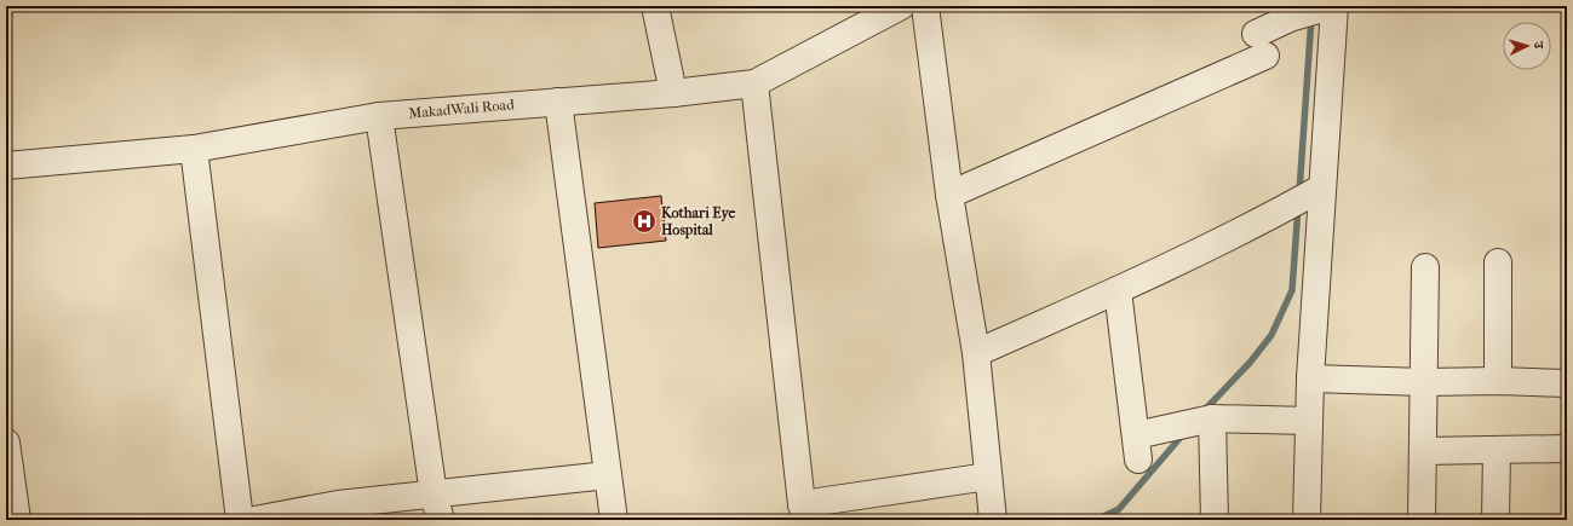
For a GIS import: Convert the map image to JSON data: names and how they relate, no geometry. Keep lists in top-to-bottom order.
{
  "streets": {
    "street": ["MakadWali Road"]
  },
  "places": {
    "hospital": ["Kothari Eye Hospital"]
  },
  "north": "right"
}
